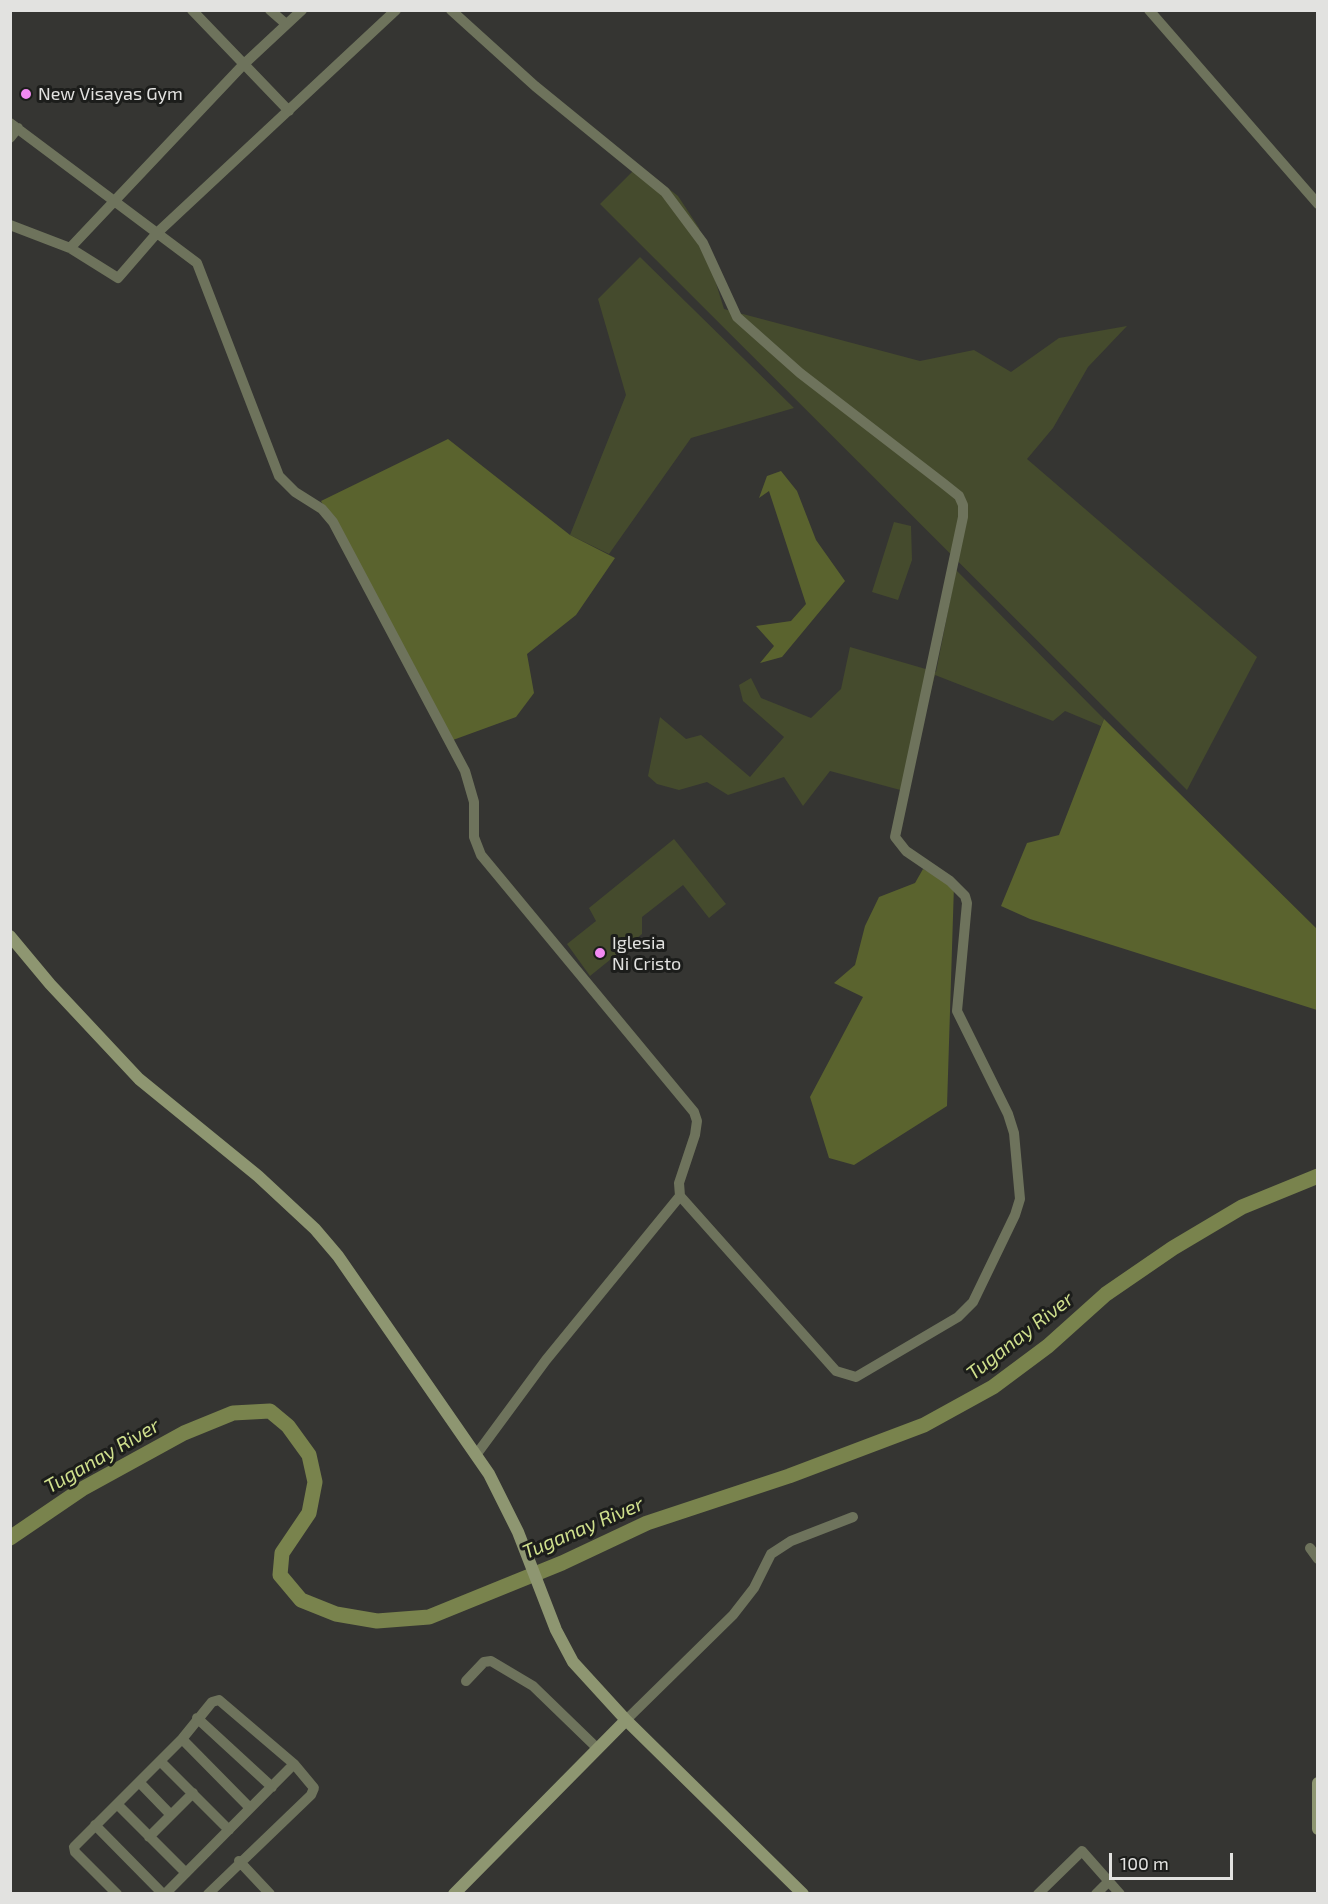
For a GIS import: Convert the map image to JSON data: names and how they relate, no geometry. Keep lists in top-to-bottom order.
{
  "water": ["Tuganay River"],
  "places": ["New Visayas Gym", "Iglesia Ni Cristo"],
  "scale_bar": "100 m"
}
